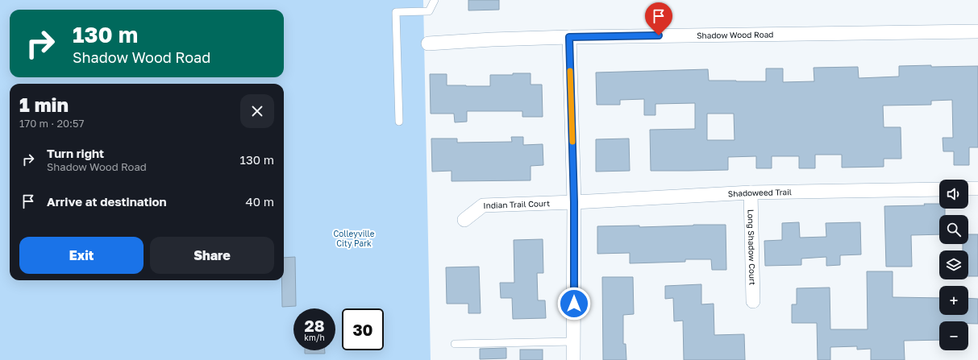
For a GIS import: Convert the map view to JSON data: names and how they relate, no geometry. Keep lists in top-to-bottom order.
{
  "streets": {
    "street": [
      "Shadow Wood Road",
      "Shadoweed Trail",
      "Indian Trail Court",
      "Long Shadow Court"
    ]
  },
  "crossings": [
    ["Shadoweed Trail", "Indian Trail Court"],
    ["Shadoweed Trail", "Long Shadow Court"]
  ],
  "parks": ["Colleyville City Park"],
  "page": {
    "turn": ["130 m", "Shadow Wood Road"],
    "heading": ["1 min", "170 m · 20:57"],
    "list": [
      {
        "name": "Turn right",
        "note": "Shadow Wood Road",
        "value": "130 m"
      },
      {
        "name": "Arrive at destination",
        "value": "40 m"
      }
    ],
    "map_buttons": ["+", "−"],
    "buttons": ["Exit", "Share"],
    "speed": "28 km/h",
    "limit": "30"
  }
}
